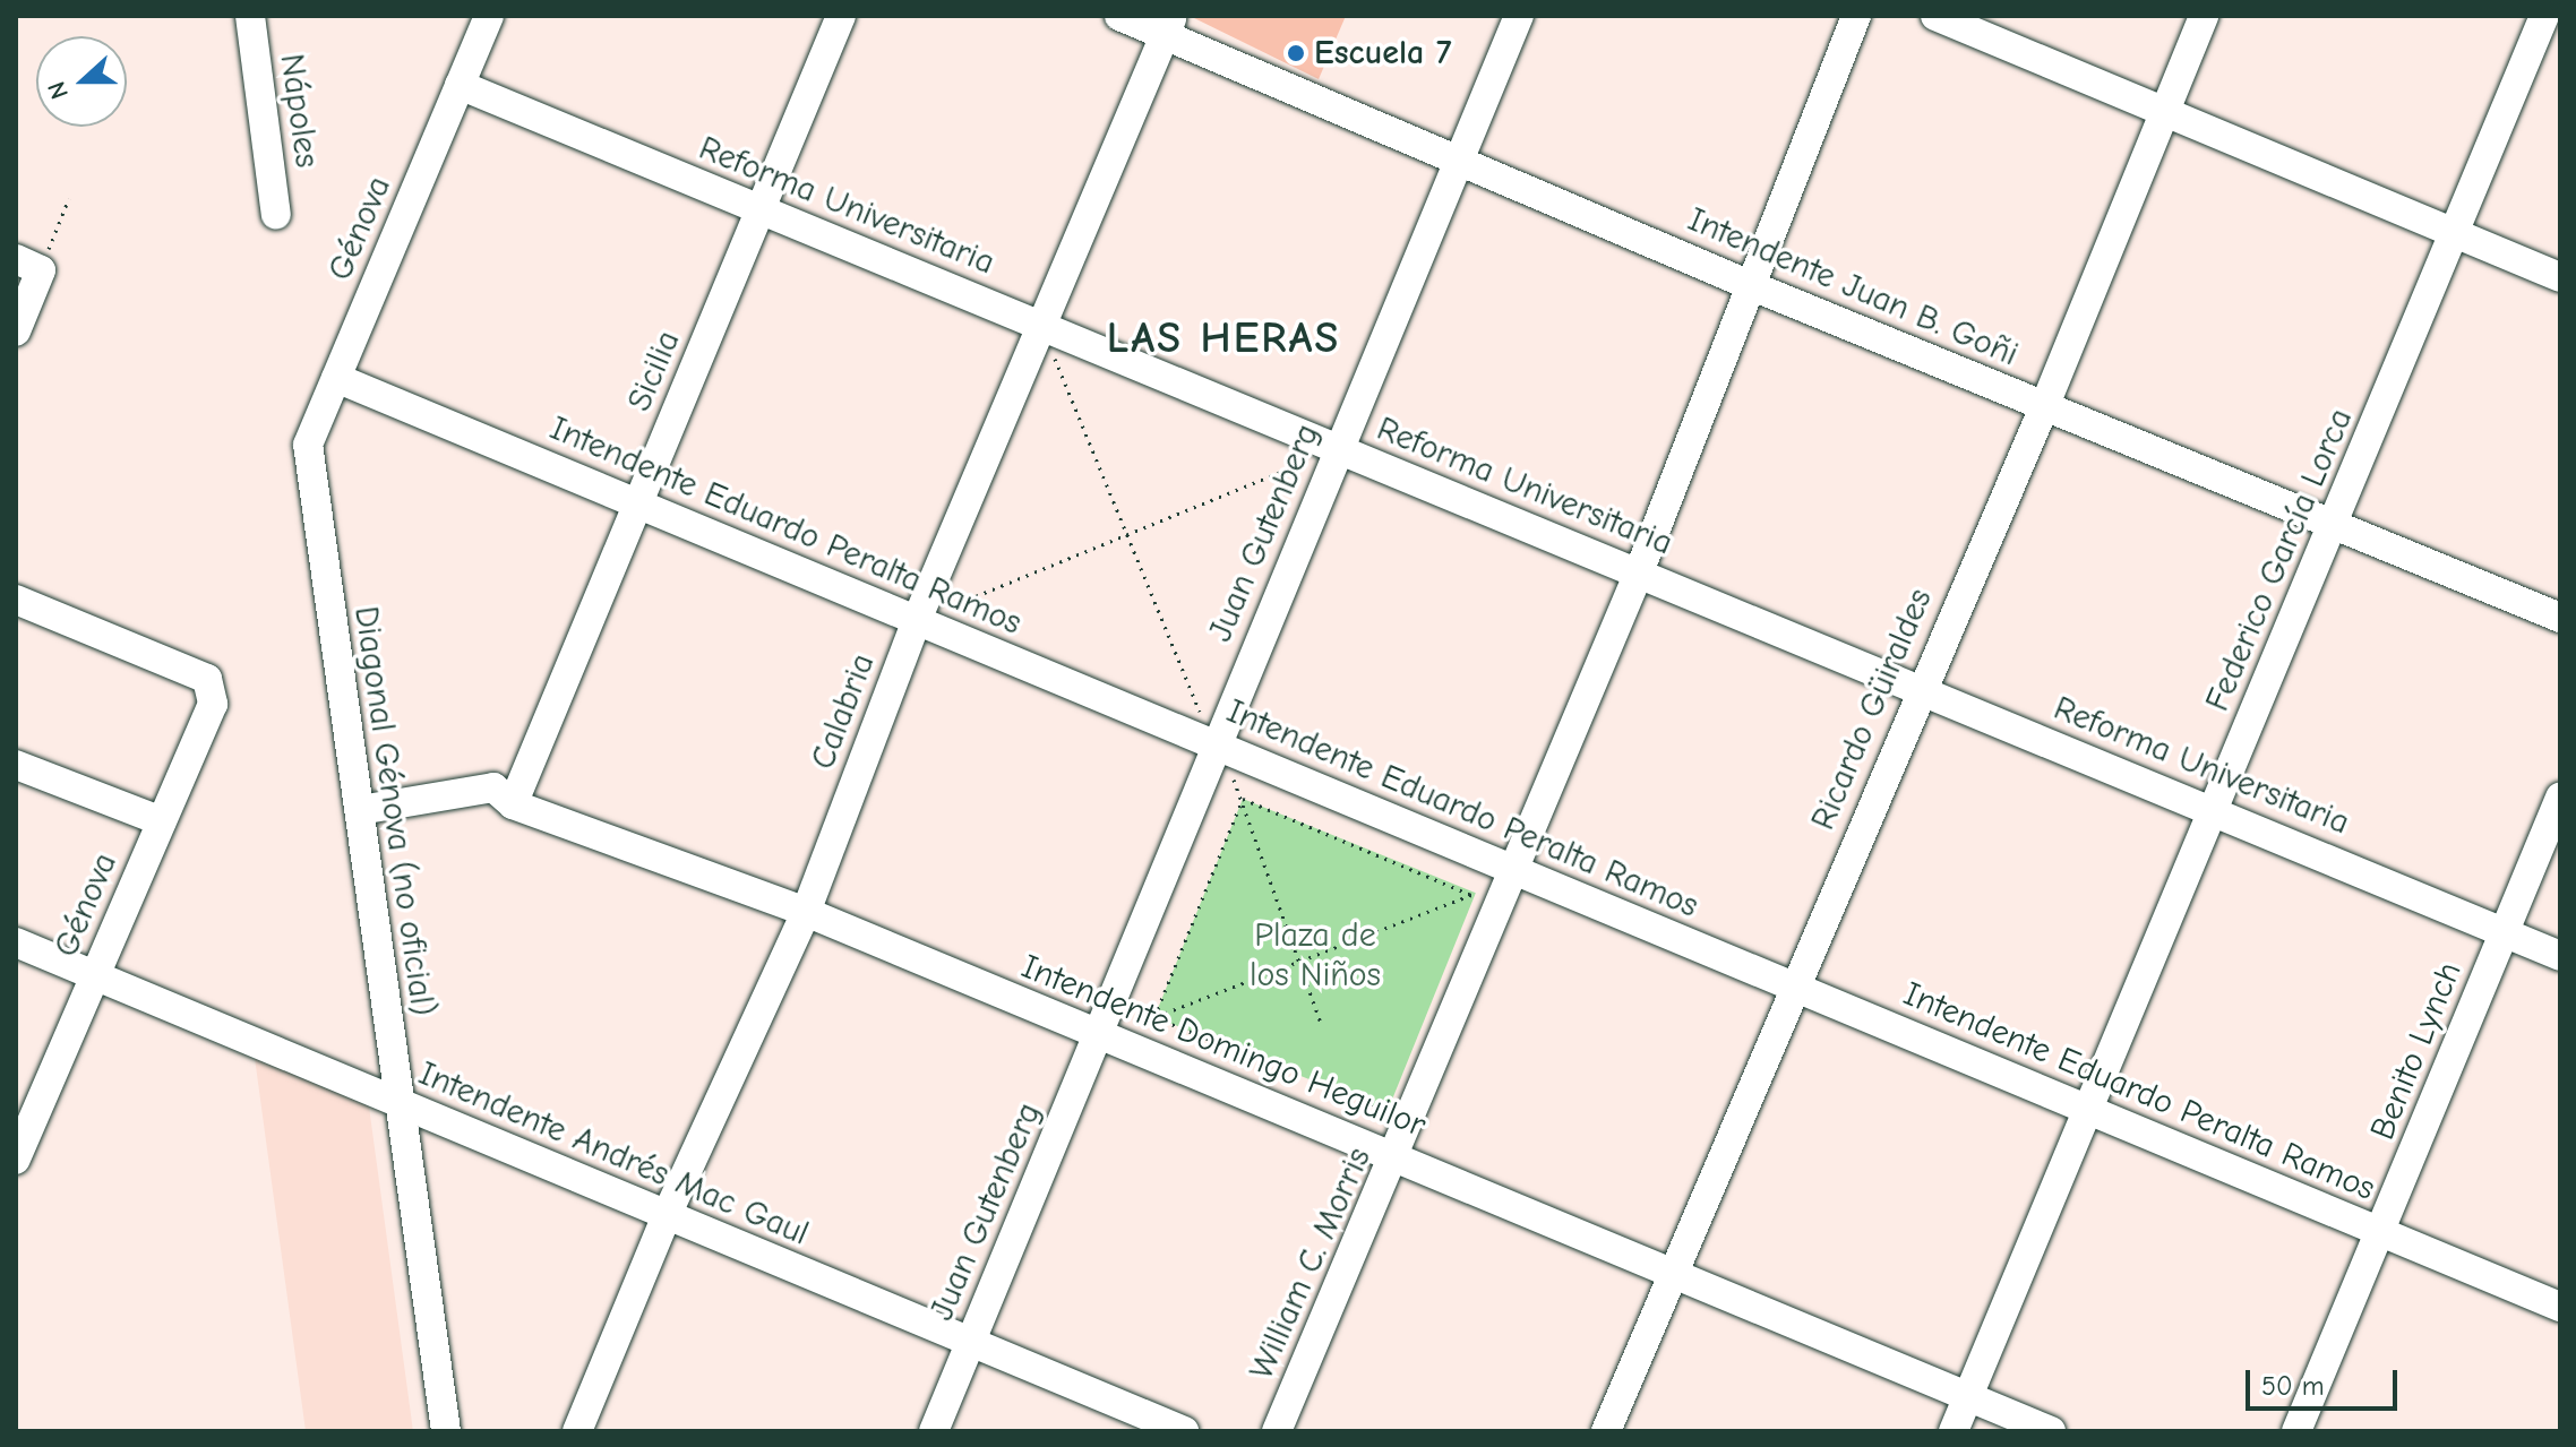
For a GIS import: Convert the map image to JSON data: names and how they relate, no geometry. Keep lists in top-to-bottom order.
{
  "streets": {
    "street": [
      "Nápoles",
      "Reforma Universitaria",
      "Génova",
      "Intendente Juan B. Goñi",
      "Sicilia",
      "Intendente Eduardo Peralta Ramos",
      "Juan Gutenberg",
      "Federico García Lorca",
      "Ricardo Güiraldes",
      "Calabria",
      "Diagonal Génova (no oficial)",
      "Intendente Domingo Heguilor",
      "Benito Lynch",
      "Intendente Andrés Mac Gaul",
      "William C. Morris"
    ]
  },
  "crossings": [
    ["Reforma Universitaria", "Génova"],
    ["Reforma Universitaria", "Sicilia"],
    ["Reforma Universitaria", "Juan Gutenberg"],
    ["Reforma Universitaria", "Federico García Lorca"],
    ["Reforma Universitaria", "Ricardo Güiraldes"],
    ["Reforma Universitaria", "Calabria"],
    ["Reforma Universitaria", "Benito Lynch"],
    ["Reforma Universitaria", "William C. Morris"],
    ["Génova", "Intendente Eduardo Peralta Ramos"],
    ["Génova", "Diagonal Génova (no oficial)"],
    ["Génova", "Intendente Andrés Mac Gaul"],
    ["Intendente Juan B. Goñi", "Juan Gutenberg"],
    ["Intendente Juan B. Goñi", "Federico García Lorca"],
    ["Intendente Juan B. Goñi", "Ricardo Güiraldes"],
    ["Intendente Juan B. Goñi", "Calabria"],
    ["Intendente Juan B. Goñi", "William C. Morris"],
    ["Sicilia", "Intendente Eduardo Peralta Ramos"],
    ["Sicilia", "Intendente Domingo Heguilor"],
    ["Intendente Eduardo Peralta Ramos", "Juan Gutenberg"],
    ["Intendente Eduardo Peralta Ramos", "Federico García Lorca"],
    ["Intendente Eduardo Peralta Ramos", "Ricardo Güiraldes"],
    ["Intendente Eduardo Peralta Ramos", "Calabria"],
    ["Intendente Eduardo Peralta Ramos", "Benito Lynch"],
    ["Intendente Eduardo Peralta Ramos", "William C. Morris"],
    ["Juan Gutenberg", "Intendente Domingo Heguilor"],
    ["Juan Gutenberg", "Intendente Andrés Mac Gaul"],
    ["Federico García Lorca", "Intendente Domingo Heguilor"],
    ["Ricardo Güiraldes", "Intendente Domingo Heguilor"],
    ["Calabria", "Intendente Domingo Heguilor"],
    ["Calabria", "Intendente Andrés Mac Gaul"],
    ["Diagonal Génova (no oficial)", "Intendente Domingo Heguilor"],
    ["Diagonal Génova (no oficial)", "Intendente Andrés Mac Gaul"],
    ["Intendente Domingo Heguilor", "William C. Morris"]
  ],
  "districts": ["LAS HERAS"],
  "parks": ["Plaza de los Niños"],
  "places": ["Escuela 7"],
  "scale_bar": "50 m",
  "north": "left"
}
